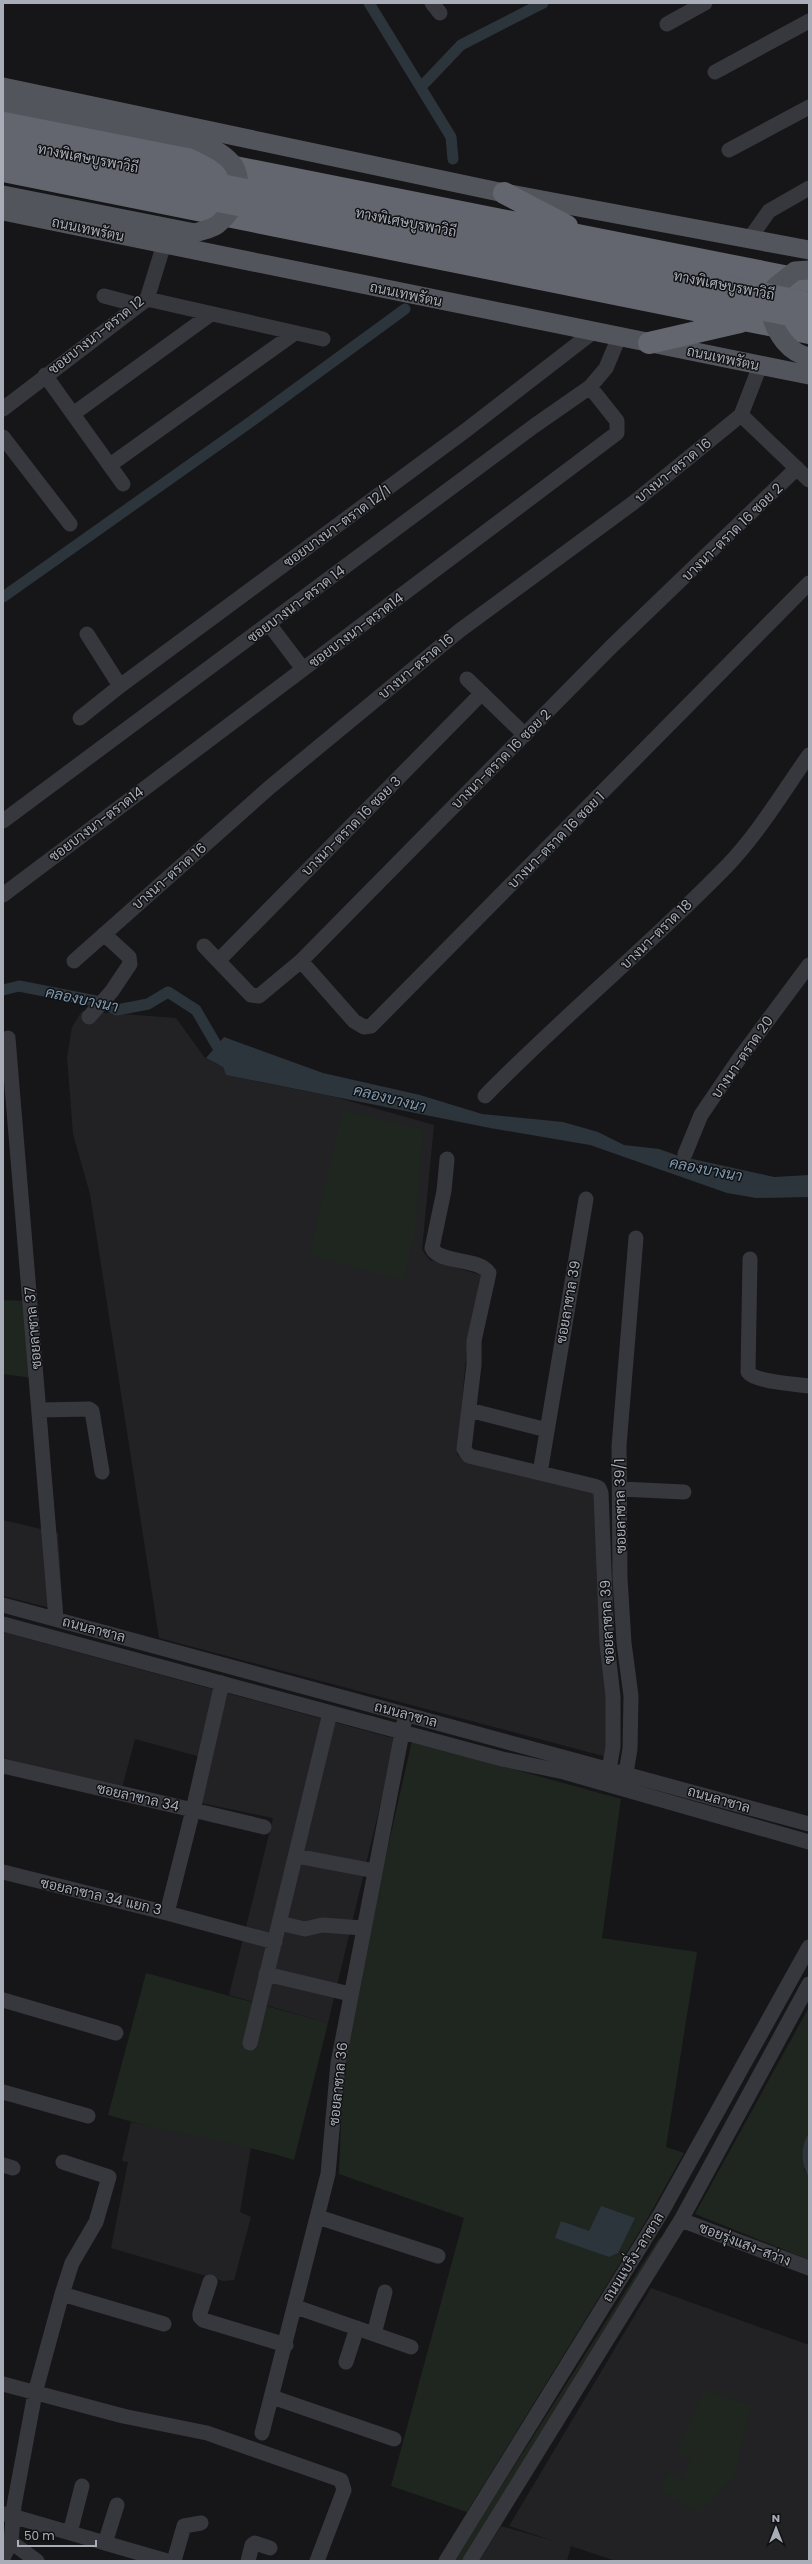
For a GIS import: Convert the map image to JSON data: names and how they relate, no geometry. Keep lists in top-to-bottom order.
{
  "streets": {
    "highway": ["ทางพิเศษบูรพาวิถี"],
    "main road": ["ถนนเทพรัตน"],
    "street": [
      "ซอยบางนา-ตราด 12",
      "บางนา-ตราด 16",
      "ซอยบางนา-ตราด 12/1",
      "บางนา-ตราด 16 ซอย 2",
      "ซอยบางนา-ตราด 14",
      "ซอยบางนา-ตราด14",
      "บางนา-ตราด 16 ซอย 3",
      "บางนา-ตราด 16 ซอย 1",
      "บางนา-ตราด 18",
      "บางนา-ตราด 20",
      "ซอยลาซาล 39",
      "ซอยลาซาล 37",
      "ซอยลาซาล 39/1",
      "ถนนลาซาล",
      "ซอยลาซาล 34",
      "ซอยลาซาล 34 แยก 3",
      "ซอยลาซาล 36",
      "ซอยรุ่งแสง-สว่าง",
      "ถนนแบริ่ง-ลาซาล"
    ]
  },
  "crossings": [
    ["ถนนเทพรัตน", "ซอยบางนา-ตราด 12"],
    ["ถนนเทพรัตน", "ซอยบางนา-ตราด 12/1"],
    ["บางนา-ตราด 16 ซอย 2", "บางนา-ตราด 16 ซอย 3"],
    ["บางนา-ตราด 16 ซอย 2", "บางนา-ตราด 16 ซอย 1"],
    ["ซอยบางนา-ตราด 14", "ซอยบางนา-ตราด14"],
    ["ซอยลาซาล 39", "ถนนลาซาล"],
    ["ซอยลาซาล 37", "ถนนลาซาล"],
    ["ซอยลาซาล 39/1", "ถนนลาซาล"],
    ["ถนนลาซาล", "ซอยลาซาล 34"],
    ["ถนนลาซาล", "ซอยลาซาล 36"],
    ["ซอยลาซาล 34", "ซอยลาซาล 34 แยก 3"],
    ["ซอยรุ่งแสง-สว่าง", "ถนนแบริ่ง-ลาซาล"]
  ],
  "water": ["คลองบางนา"],
  "scale_bar": "50 m",
  "north": "top"
}
